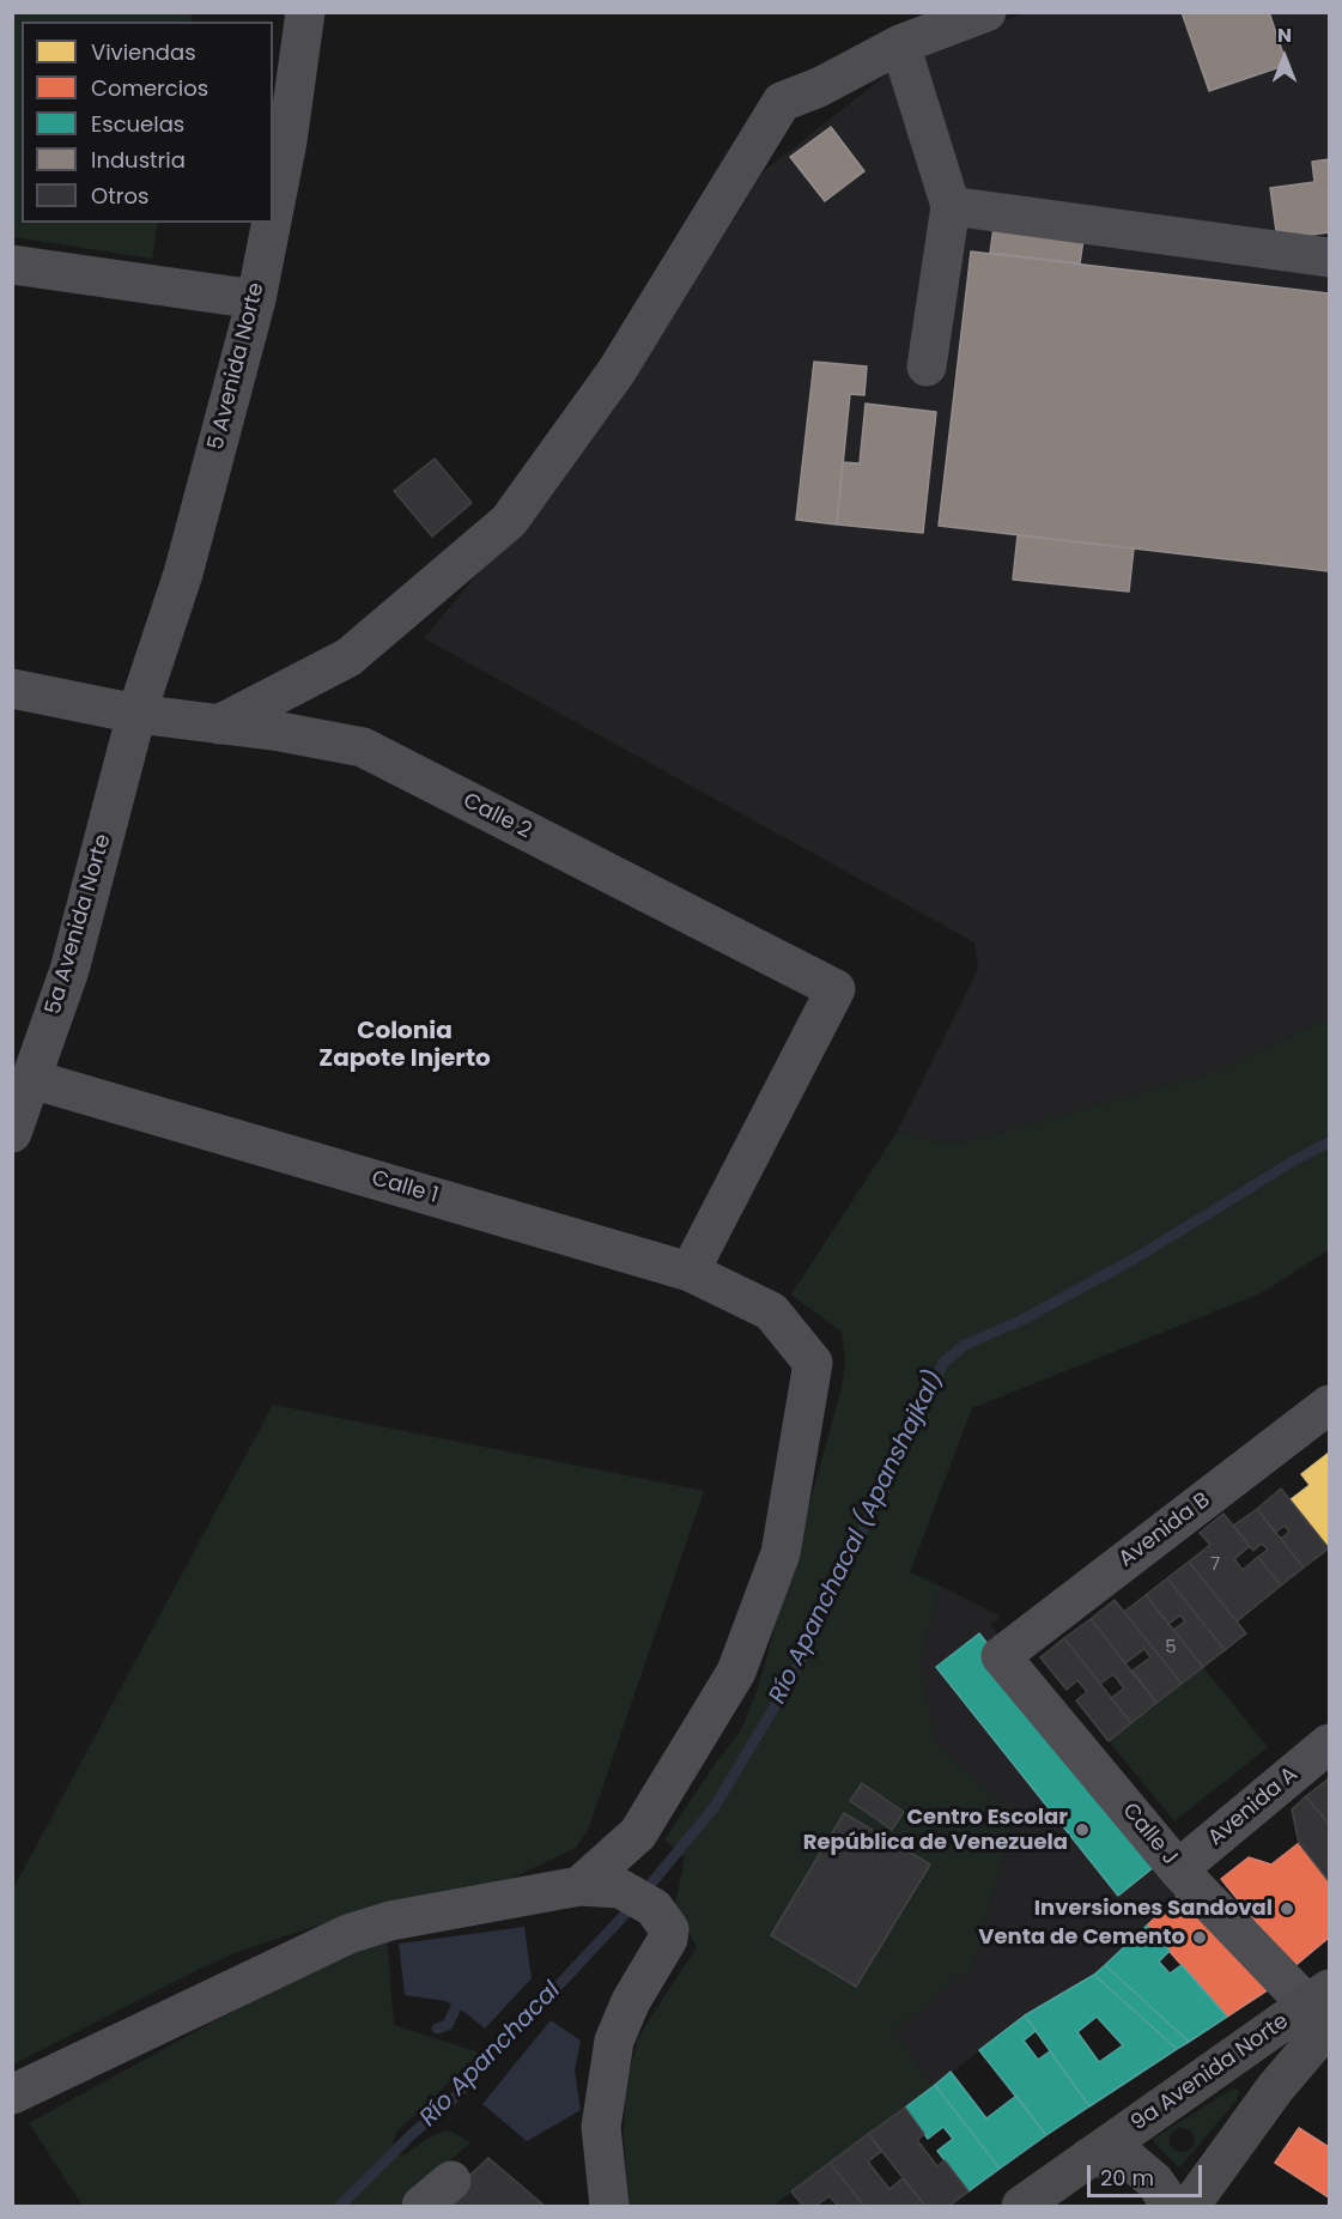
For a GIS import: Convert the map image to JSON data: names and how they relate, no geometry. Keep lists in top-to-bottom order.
{
  "streets": {
    "main road": ["9a Avenida Norte"],
    "street": [
      "5 Avenida Norte",
      "Calle 2",
      "5a Avenida Norte",
      "Calle 1",
      "Avenida B",
      "Avenida A",
      "Calle J"
    ]
  },
  "crossings": [
    ["5 Avenida Norte", "Calle 2"],
    ["5 Avenida Norte", "5a Avenida Norte"],
    ["Calle 2", "5a Avenida Norte"],
    ["Calle 2", "Calle 1"],
    ["5a Avenida Norte", "Calle 1"],
    ["Avenida B", "Calle J"],
    ["Avenida A", "Calle J"],
    ["Calle J", "9a Avenida Norte"]
  ],
  "districts": ["Colonia Zapote Injerto"],
  "water": ["Río Apanchacal (Apanshajkal)", "Río Apanchacal"],
  "places": ["Centro Escolar República de Venezuela", "Inversiones Sandoval", "Venta de Cemento"],
  "house_numbers": ["7", "5"],
  "legend": [
    "Viviendas",
    "Comercios",
    "Escuelas",
    "Industria",
    "Otros"
  ],
  "scale_bar": "20 m",
  "north": "top"
}
